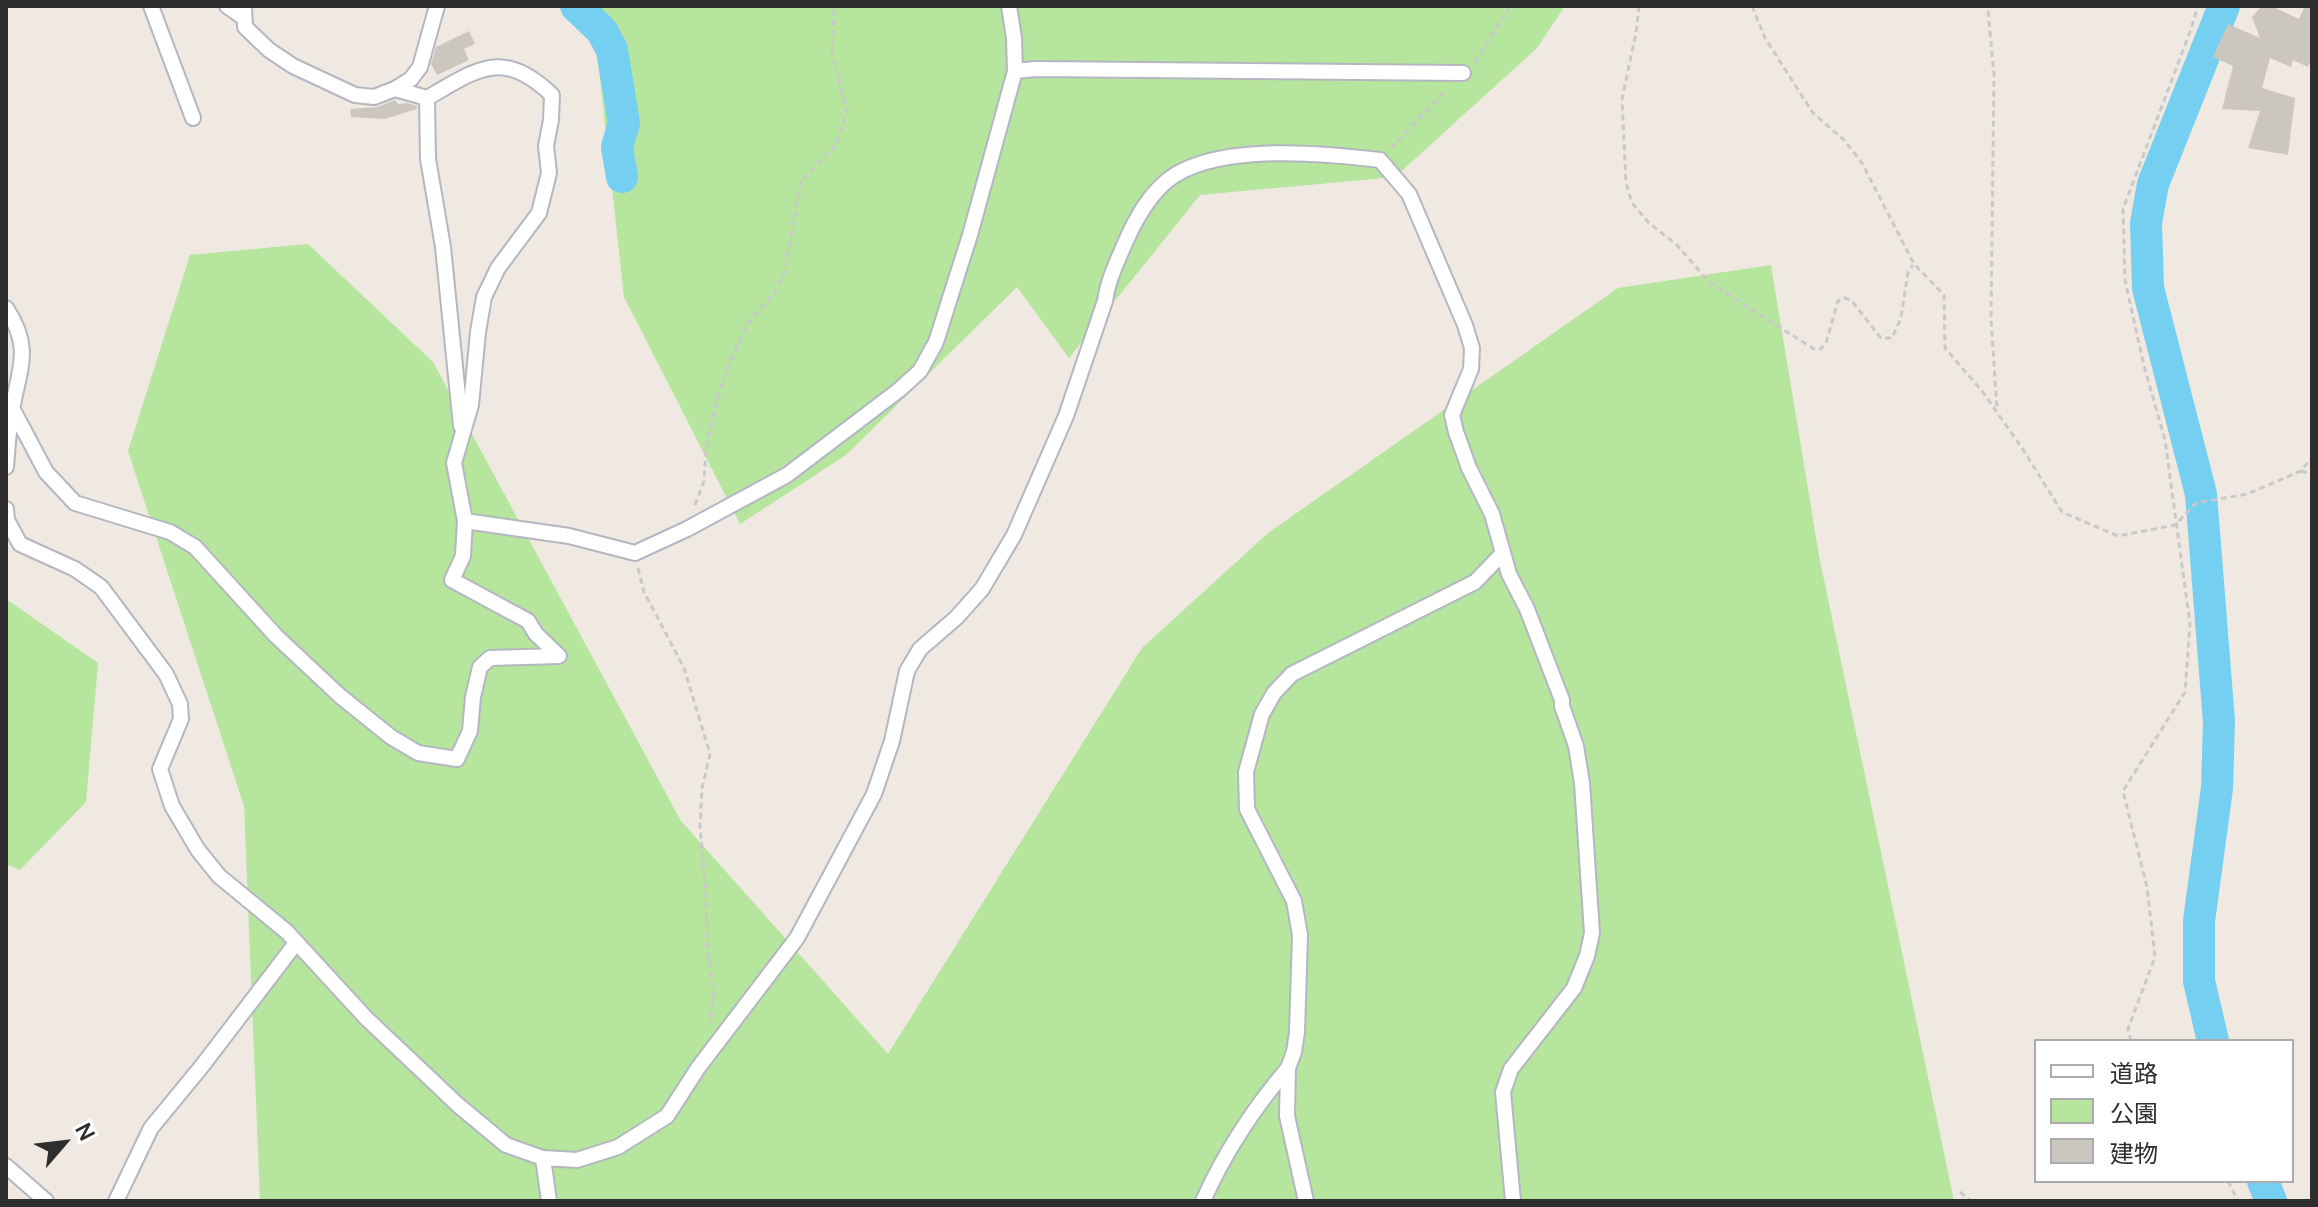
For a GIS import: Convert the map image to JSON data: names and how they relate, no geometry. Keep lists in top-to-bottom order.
{
  "legend": ["道路", "公園", "建物"],
  "north": "top right"
}
